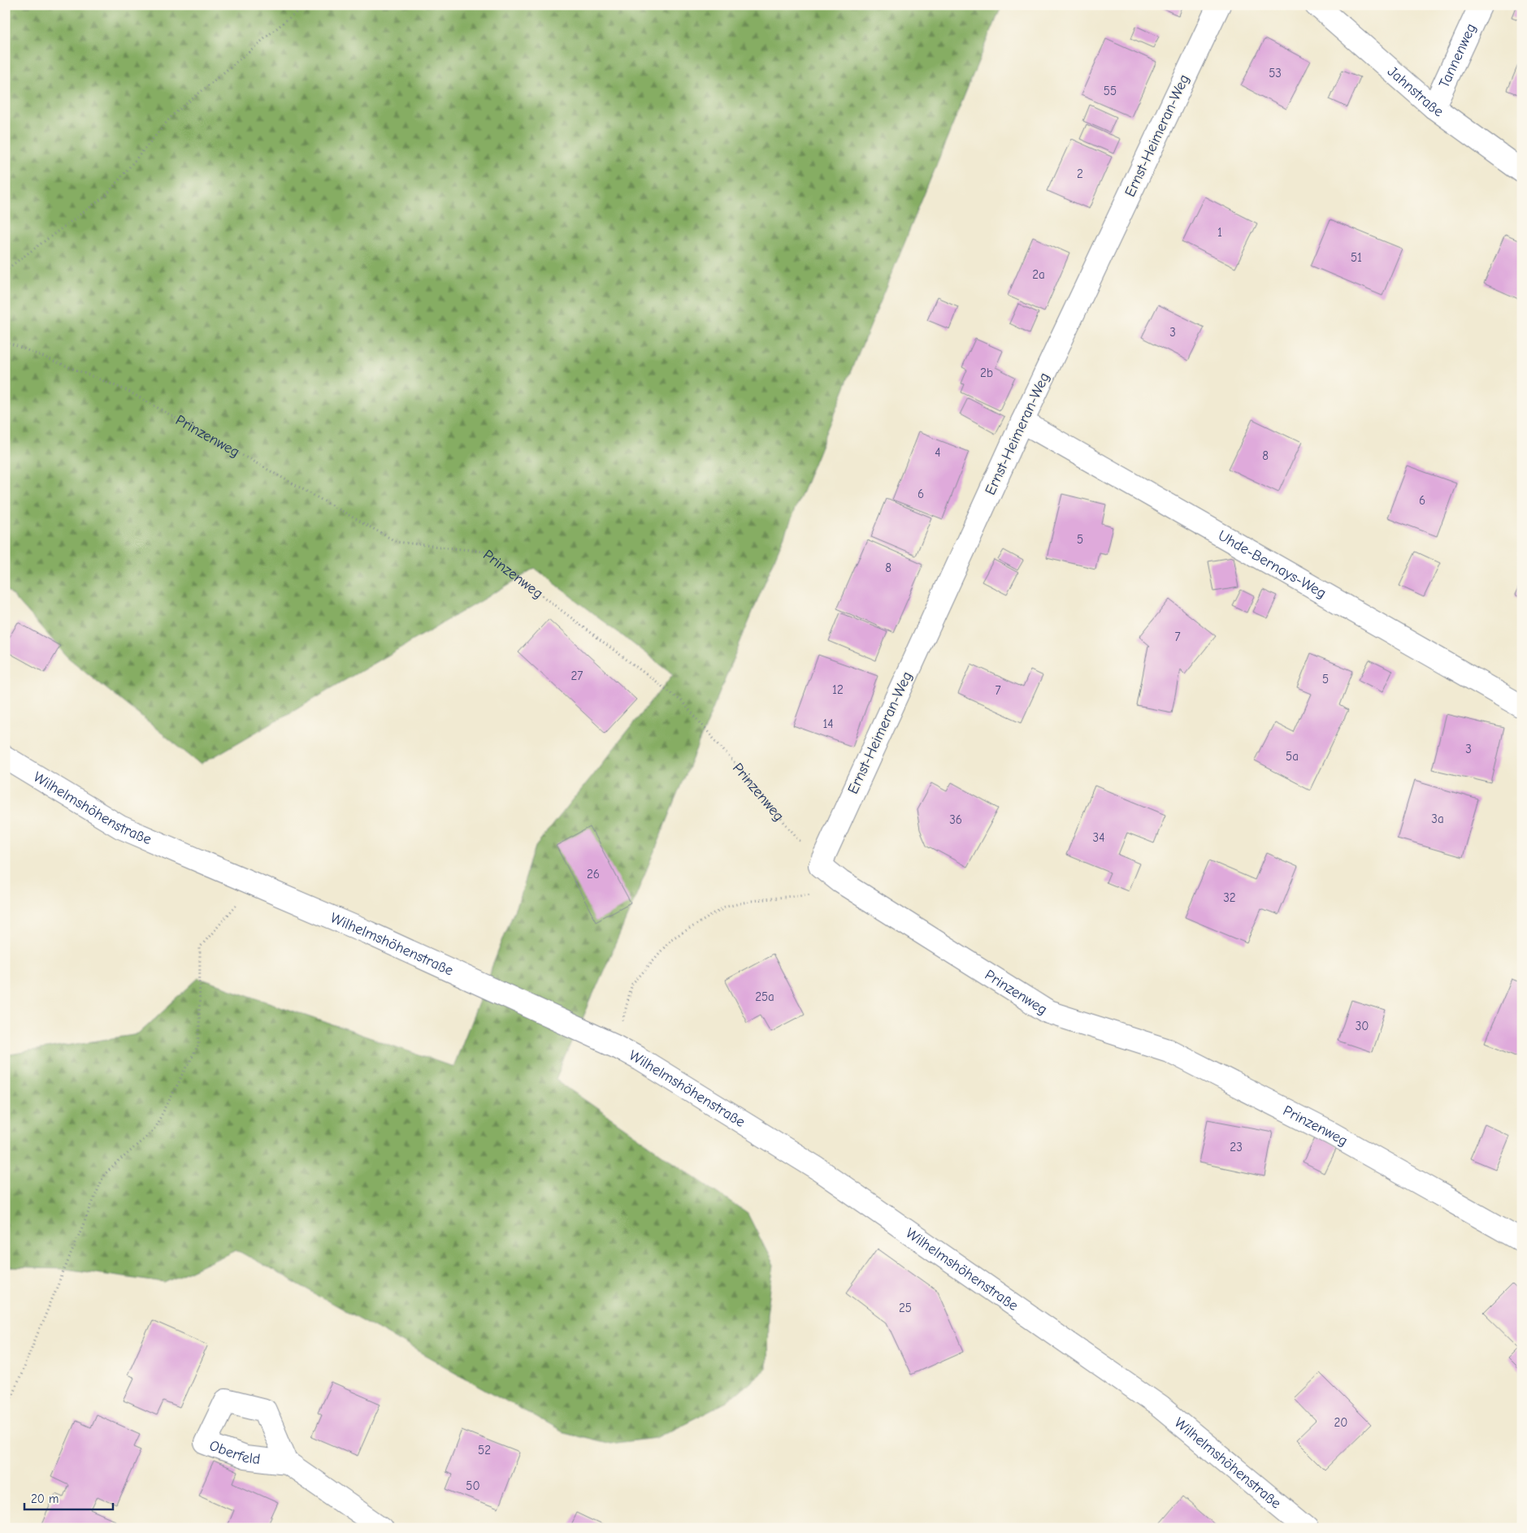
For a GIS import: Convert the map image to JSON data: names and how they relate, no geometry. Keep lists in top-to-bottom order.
{
  "streets": {
    "street": [
      "Tannenweg",
      "Jahnstraße",
      "Ernst-Heimeran-Weg",
      "Prinzenweg",
      "Uhde-Bernays-Weg",
      "Wilhelmshöhenstraße"
    ]
  },
  "crossings": [
    ["Tannenweg", "Jahnstraße"],
    ["Ernst-Heimeran-Weg", "Prinzenweg"],
    ["Ernst-Heimeran-Weg", "Uhde-Bernays-Weg"]
  ],
  "house_numbers": [
    "53",
    "55",
    "2",
    "1",
    "51",
    "2a",
    "3",
    "2b",
    "4",
    "8",
    "6",
    "6",
    "5",
    "8",
    "7",
    "27",
    "5",
    "12",
    "7",
    "14",
    "3",
    "5a",
    "3a",
    "36",
    "34",
    "26",
    "32",
    "25a",
    "30",
    "23",
    "25",
    "20",
    "52",
    "50"
  ],
  "scale_bar": "20 m"
}
